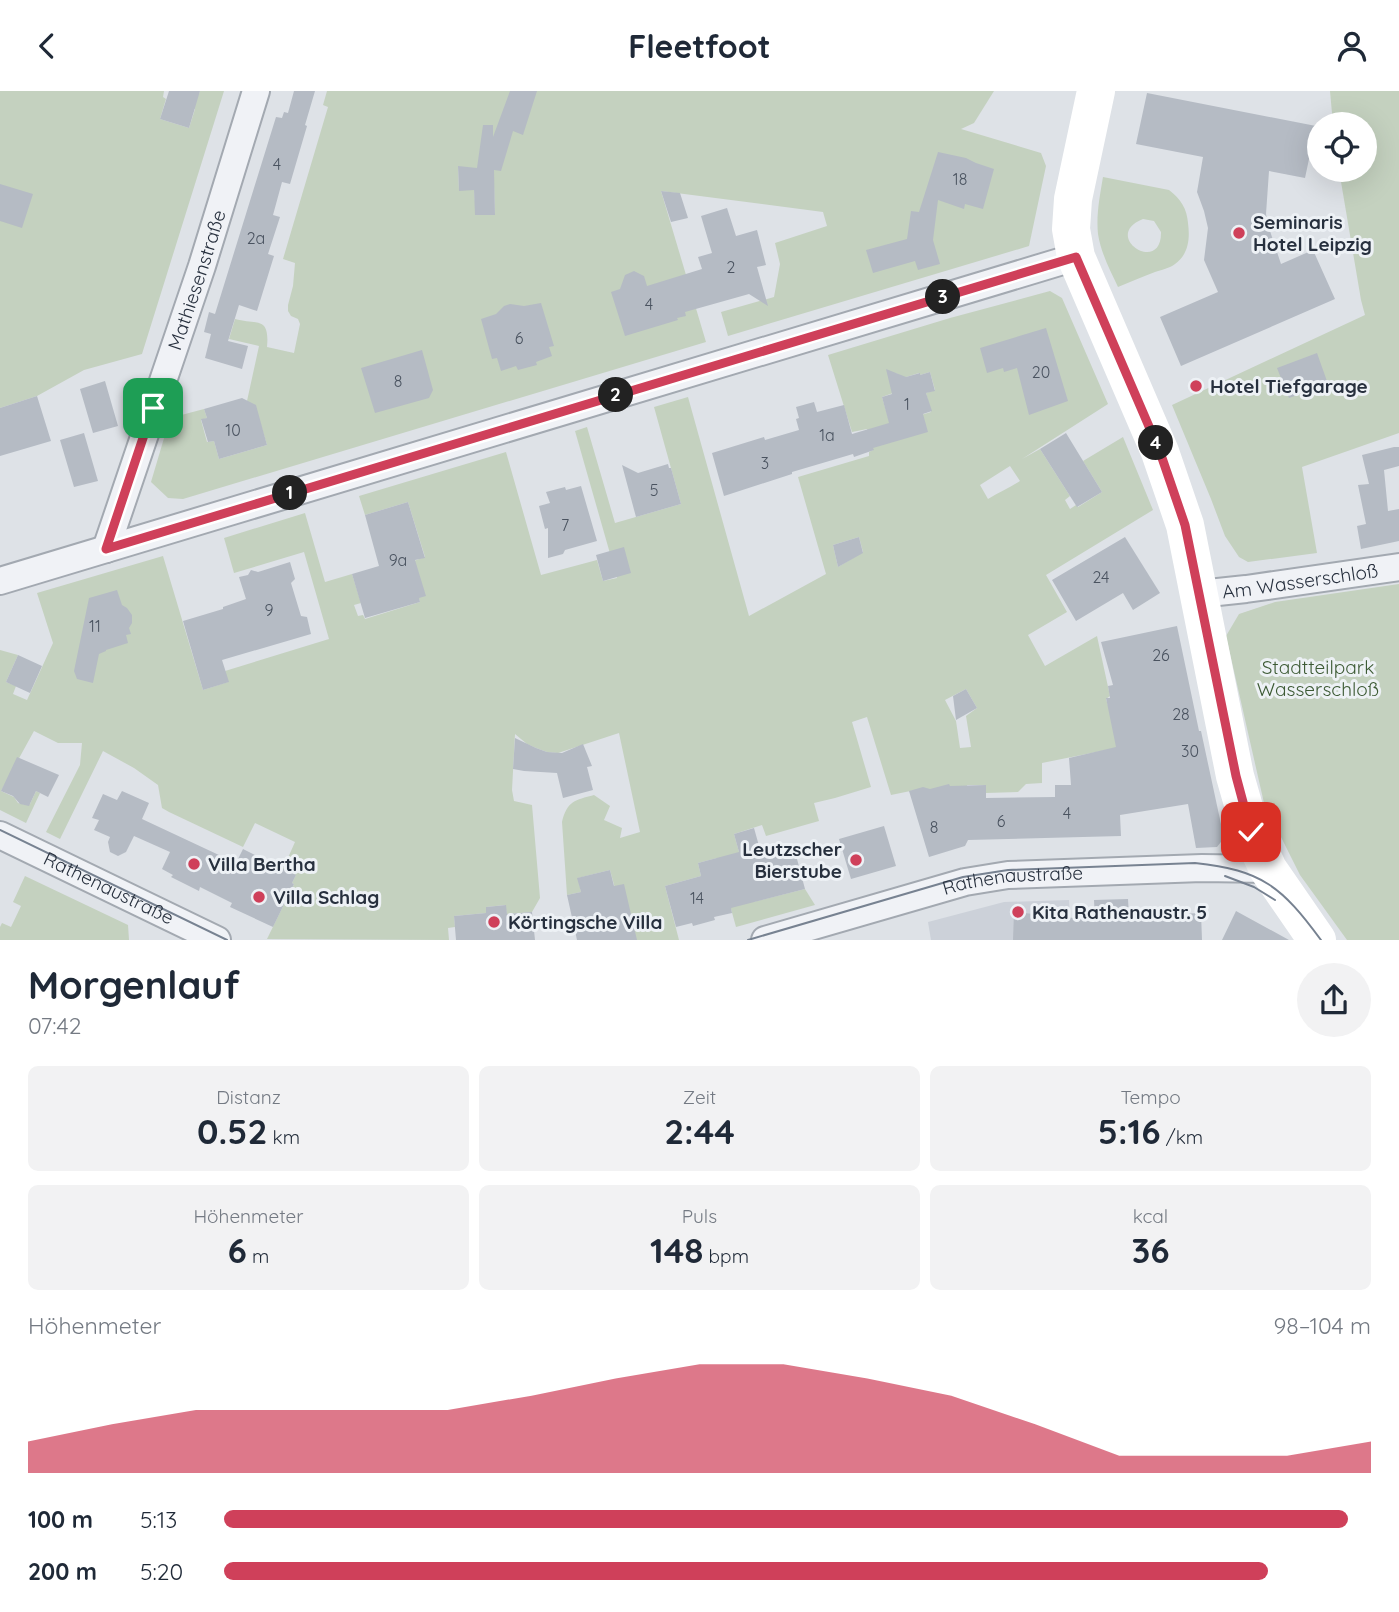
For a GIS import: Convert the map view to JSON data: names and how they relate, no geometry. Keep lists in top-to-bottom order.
{
  "streets": {
    "street": ["Mathiesenstraße", "Am Wasserschloß", "Rathenaustraße"]
  },
  "parks": ["Stadtteilpark Wasserschloß"],
  "places": [
    "Seminaris Hotel Leipzig",
    "Hotel Tiefgarage",
    "Leutzscher Bierstube",
    "Villa Bertha",
    "Villa Schlag",
    "Kita Rathenaustr. 5",
    "Körtingsche Villa"
  ],
  "house_numbers": [
    "4",
    "18",
    "2a",
    "2",
    "4",
    "6",
    "20",
    "8",
    "1",
    "10",
    "1a",
    "3",
    "5",
    "7",
    "9a",
    "24",
    "9",
    "11",
    "26",
    "28",
    "30",
    "4",
    "6",
    "8",
    "14"
  ],
  "page": {
    "header": "Fleetfoot",
    "pins": [
      "3",
      "2",
      "4",
      "1"
    ],
    "heading": ["Morgenlauf", "07:42"],
    "stats": [
      ["Distanz", "0.52 km"],
      ["Zeit", "2:44"],
      ["Tempo", "5:16 /km"],
      ["Höhenmeter", "6 m"],
      ["Puls", "148 bpm"],
      ["kcal", "36"]
    ],
    "chart": ["Höhenmeter", "98–104 m"],
    "list": [
      {
        "name": "100 m",
        "note": "5:13"
      },
      {
        "name": "200 m",
        "note": "5:20"
      }
    ]
  }
}
